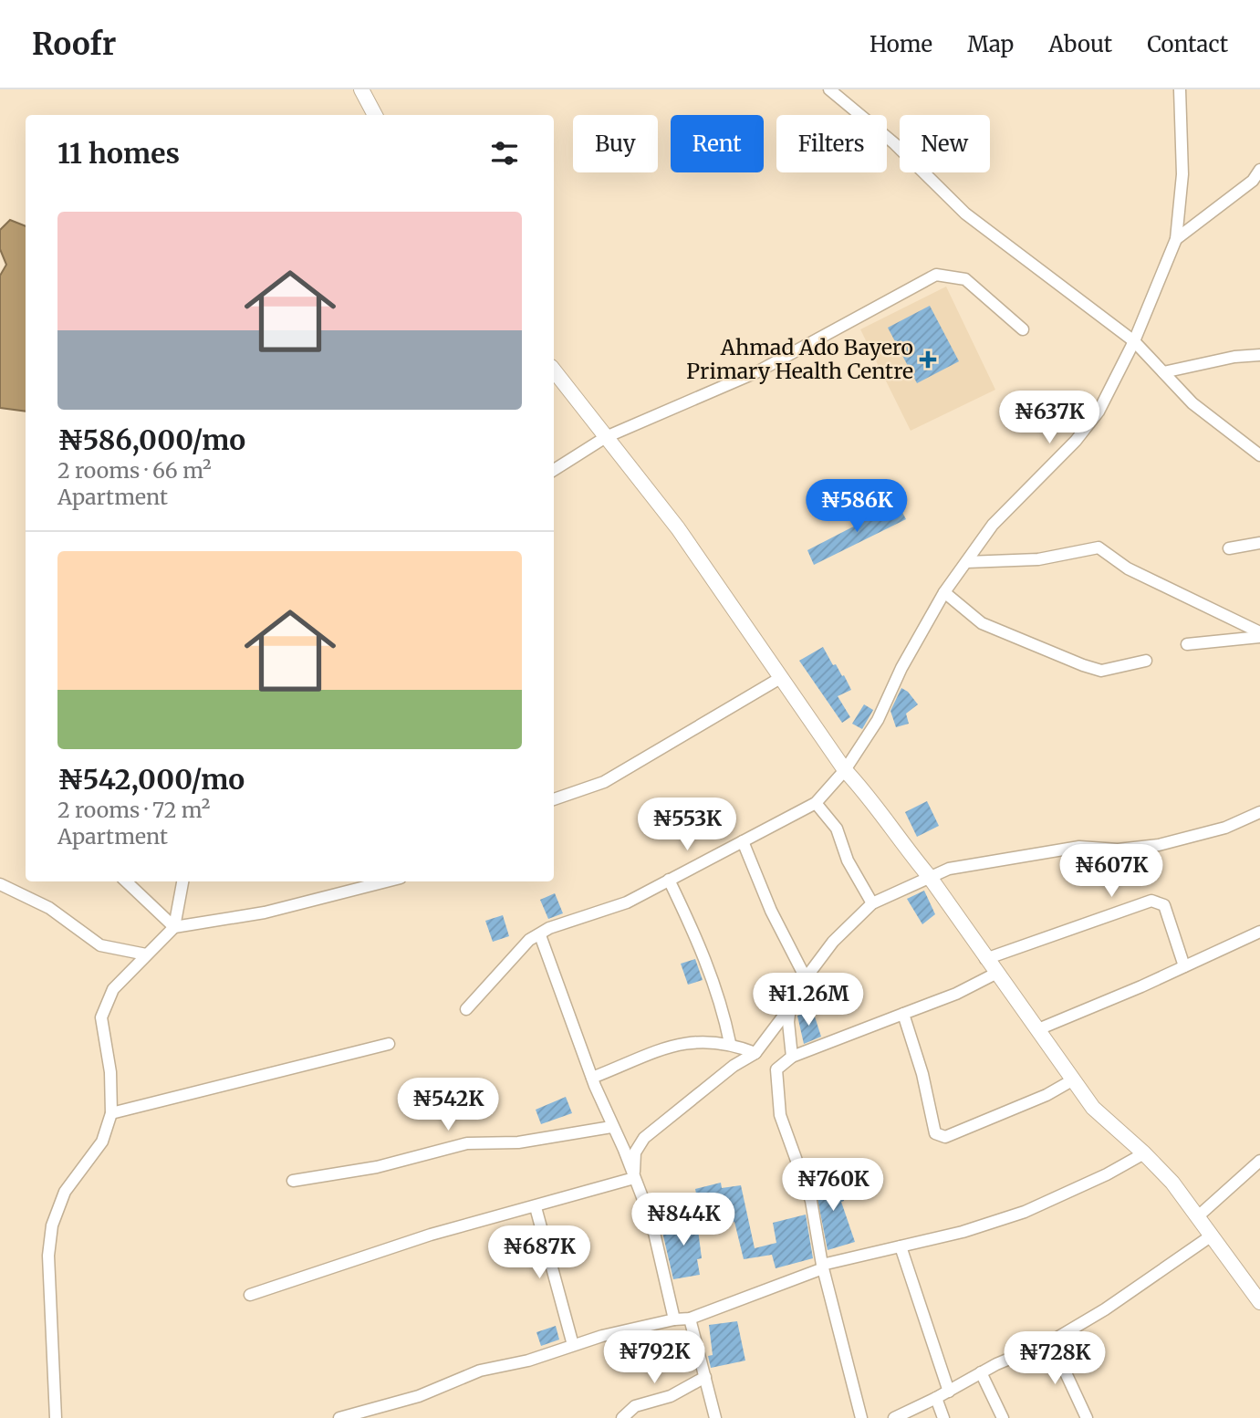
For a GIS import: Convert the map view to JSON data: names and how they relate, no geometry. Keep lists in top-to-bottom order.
{
  "places": {
    "health": ["Ahmad Ado Bayero Primary Health Centre"]
  },
  "page": {
    "header": "Roofr",
    "nav": [
      "Home",
      "Map",
      "About",
      "Contact"
    ],
    "chip": [
      "Buy",
      "Rent",
      "Filters",
      "New"
    ],
    "heading": "11 homes",
    "list": [
      {
        "name": "₦586,000/mo",
        "note": "2 rooms · 66 m² · Apartment"
      },
      {
        "name": "₦542,000/mo",
        "note": "2 rooms · 72 m² · Apartment"
      }
    ],
    "price": [
      "₦637K",
      "₦586K",
      "₦553K",
      "₦607K",
      "₦1.26M",
      "₦542K",
      "₦760K",
      "₦844K",
      "₦687K",
      "₦792K",
      "₦728K"
    ]
  }
}
